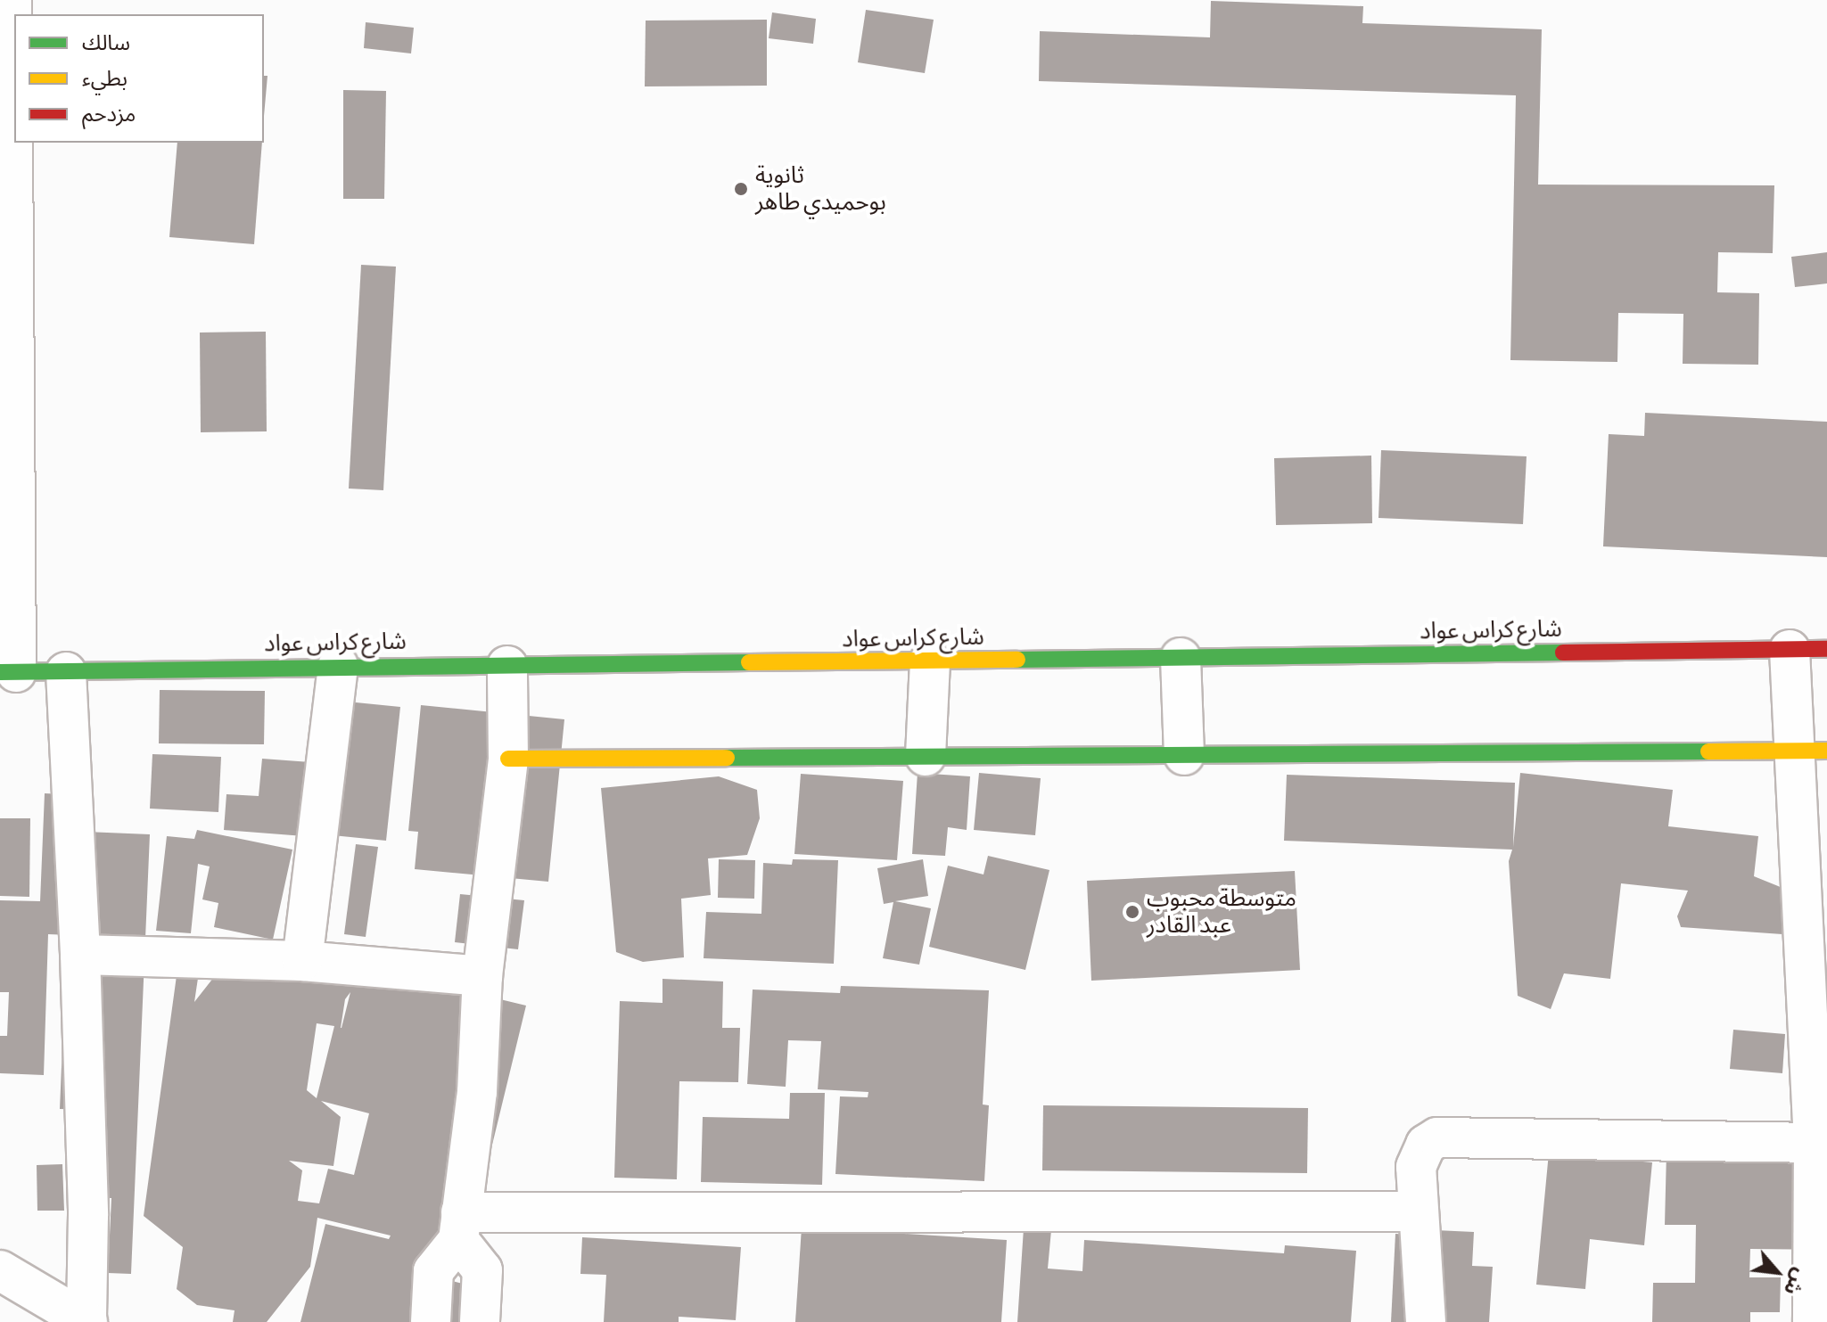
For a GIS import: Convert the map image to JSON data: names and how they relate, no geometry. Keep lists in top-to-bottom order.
{
  "streets": {
    "street": ["شارع كراس عواد"]
  },
  "places": ["ثانوية بوحميدي طاهر", "متوسطة محبوب عبد القادر"],
  "legend": ["سالك", "بطيء", "مزدحم"],
  "north": "bottom right"
}
